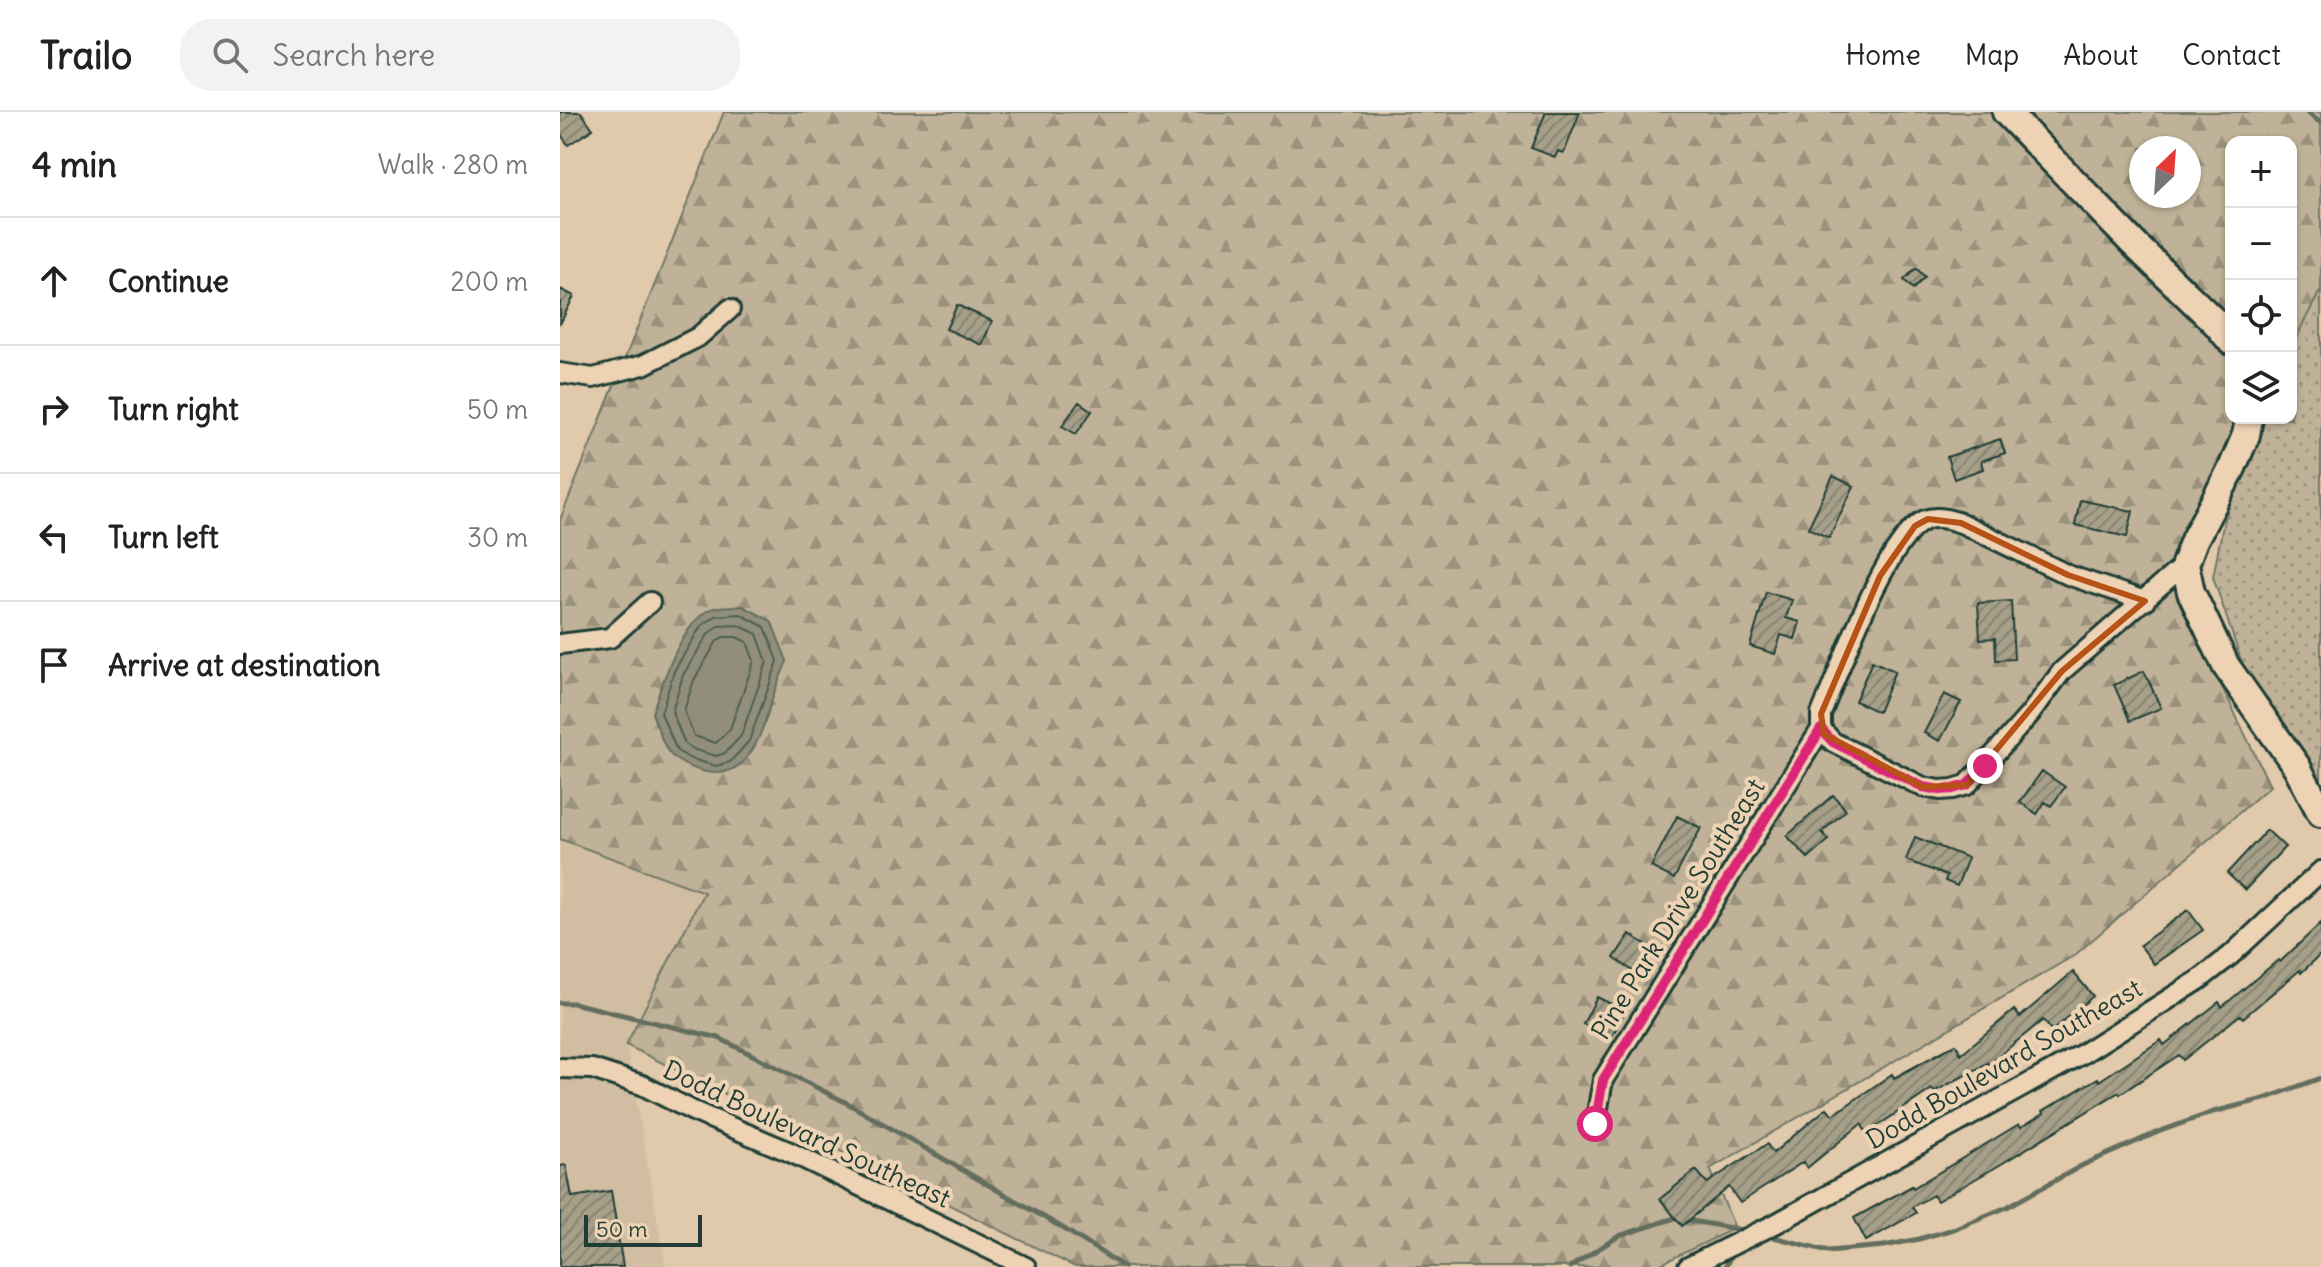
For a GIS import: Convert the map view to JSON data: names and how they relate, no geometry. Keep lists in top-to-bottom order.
{
  "streets": {
    "street": ["Pine Park Drive Southeast", "Dodd Boulevard Southeast"]
  },
  "scale_bar": "50 m",
  "north": "top right",
  "page": {
    "header": "Trailo",
    "search": "Search here",
    "nav": [
      "Home",
      "Map",
      "About",
      "Contact"
    ],
    "heading": ["4 min", "Walk · 280 m"],
    "map_buttons": ["+", "−"],
    "list": [
      ["Continue", "200 m"],
      ["Turn right", "50 m"],
      ["Turn left", "30 m"],
      "Arrive at destination"
    ],
    "scale": "50 m"
  }
}
